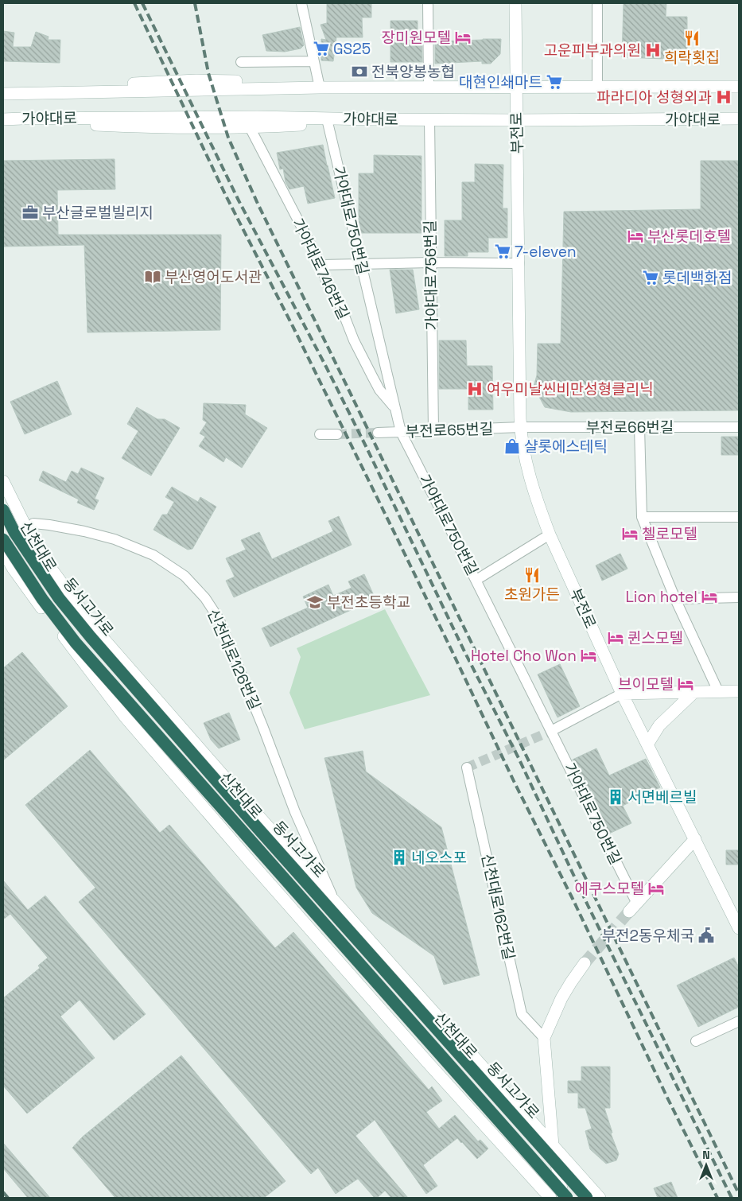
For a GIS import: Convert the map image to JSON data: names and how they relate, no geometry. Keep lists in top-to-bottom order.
{
  "streets": {
    "highway": ["동서고가로"],
    "main road": ["가야대로", "부전로", "신천대로"],
    "street": [
      "가야대로750번길",
      "가야대로746번길",
      "가야대로756번길",
      "부전로66번길",
      "부전로65번길",
      "신천대로126번길",
      "신천대로162번길"
    ]
  },
  "crossings": [
    ["가야대로", "부전로"],
    ["가야대로", "가야대로756번길"],
    ["부전로", "부전로66번길"],
    ["부전로", "부전로65번길"],
    ["가야대로750번길", "가야대로746번길"],
    ["가야대로750번길", "부전로65번길"],
    ["가야대로756번길", "부전로65번길"],
    ["부전로66번길", "부전로65번길"],
    ["신천대로", "신천대로126번길"]
  ],
  "places": {
    "hotel": [
      "장미원모텔",
      "부산롯데호텔",
      "첼로모텔",
      "Lion hotel",
      "퀸스모텔",
      "Hotel Cho Won",
      "브이모텔",
      "에쿠스모텔"
    ],
    "restaurant": ["희락횟집", "초원가든"],
    "supermarket": [
      "GS25",
      "대현인쇄마트",
      "7-eleven",
      "롯데백화점"
    ],
    "hospital": ["고운피부과의원", "파라디아 성형외과", "여우미날씬비만성형클리닉"],
    "bank": ["전북양봉농협"],
    "office": ["부산글로벌빌리지"],
    "library": ["부산영어도서관"],
    "shop": ["샬롯에스테틱"],
    "school or university": ["부전초등학교"],
    "building": ["서면베르빌", "네오스포"],
    "public building": ["부전2동우체국"]
  },
  "north": "top"
}
